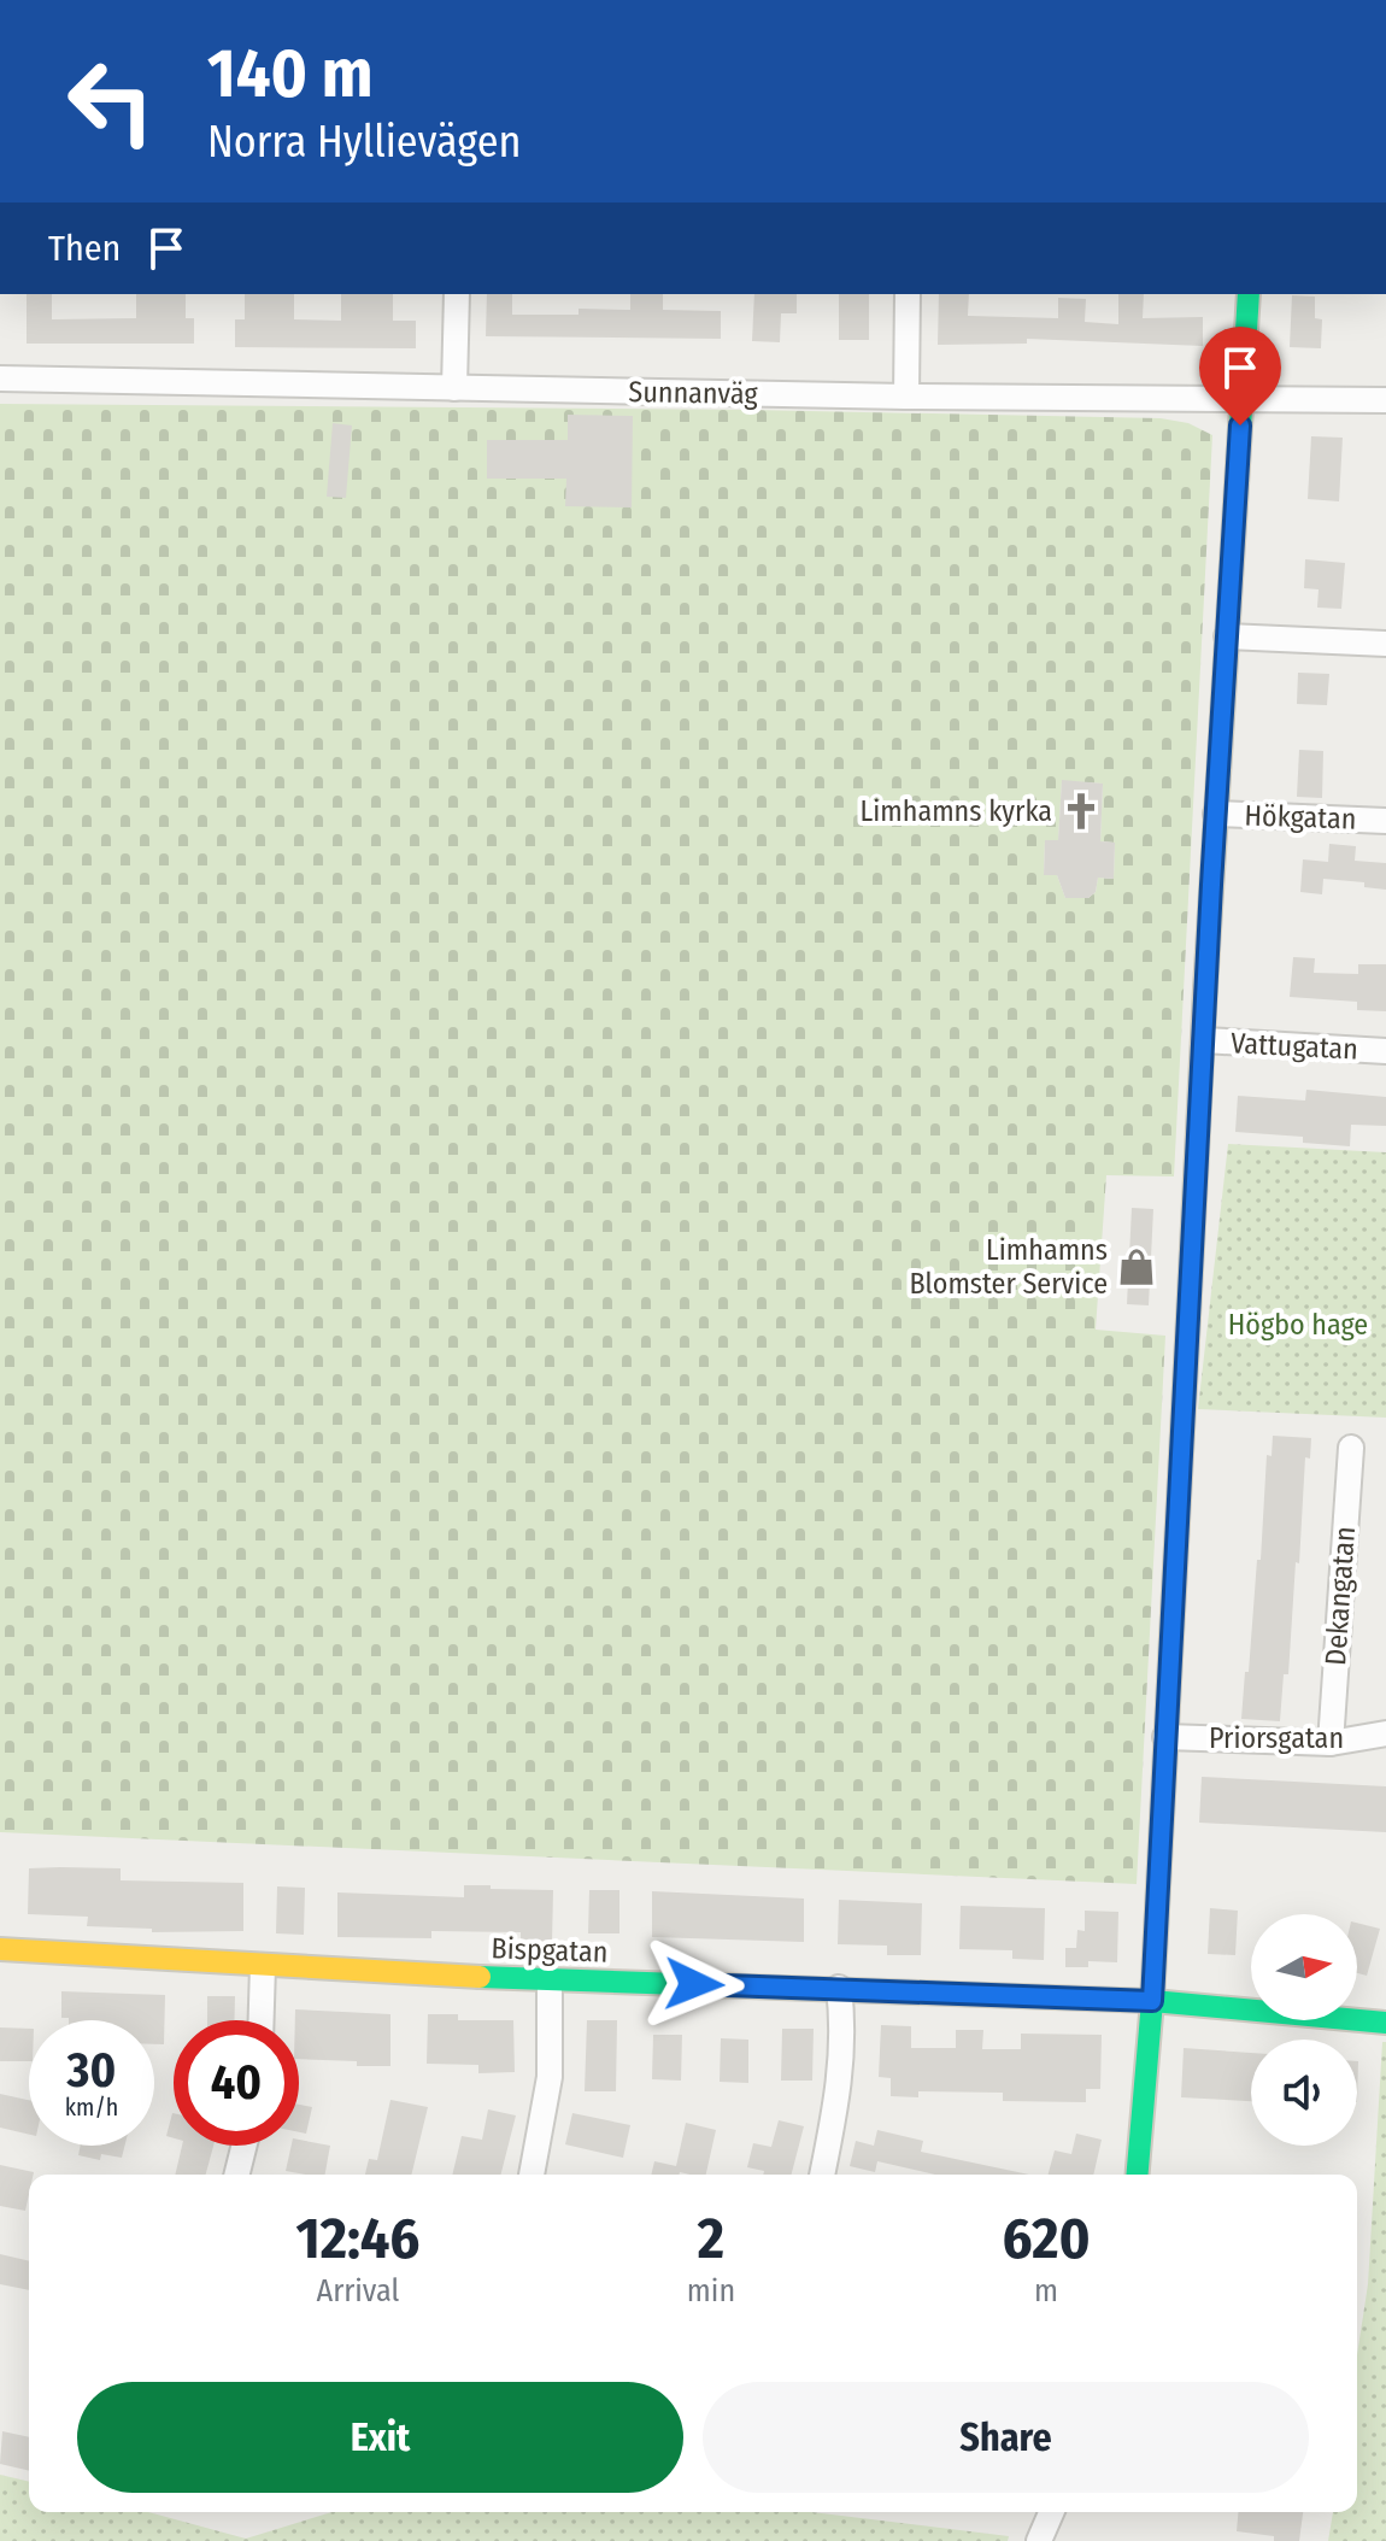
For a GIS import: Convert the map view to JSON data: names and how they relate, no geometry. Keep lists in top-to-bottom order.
{
  "streets": {
    "street": [
      "Sunnanväg",
      "Hökgatan",
      "Vattugatan",
      "Dekangatan",
      "Priorsgatan",
      "Bispgatan"
    ]
  },
  "crossings": [
    ["Dekangatan", "Priorsgatan"]
  ],
  "parks": ["Högbo hage"],
  "places": {
    "church": ["Limhamns kyrka"],
    "shop": ["Limhamns Blomster Service"]
  },
  "north": "right",
  "page": {
    "turn": ["140 m", "Norra Hyllievägen"],
    "then": "Then",
    "speed": "30 km/h",
    "limit": "40",
    "eta": [
      "12:46",
      "Arrival",
      "2",
      "min",
      "620",
      "m"
    ],
    "buttons": ["Exit", "Share"]
  }
}
